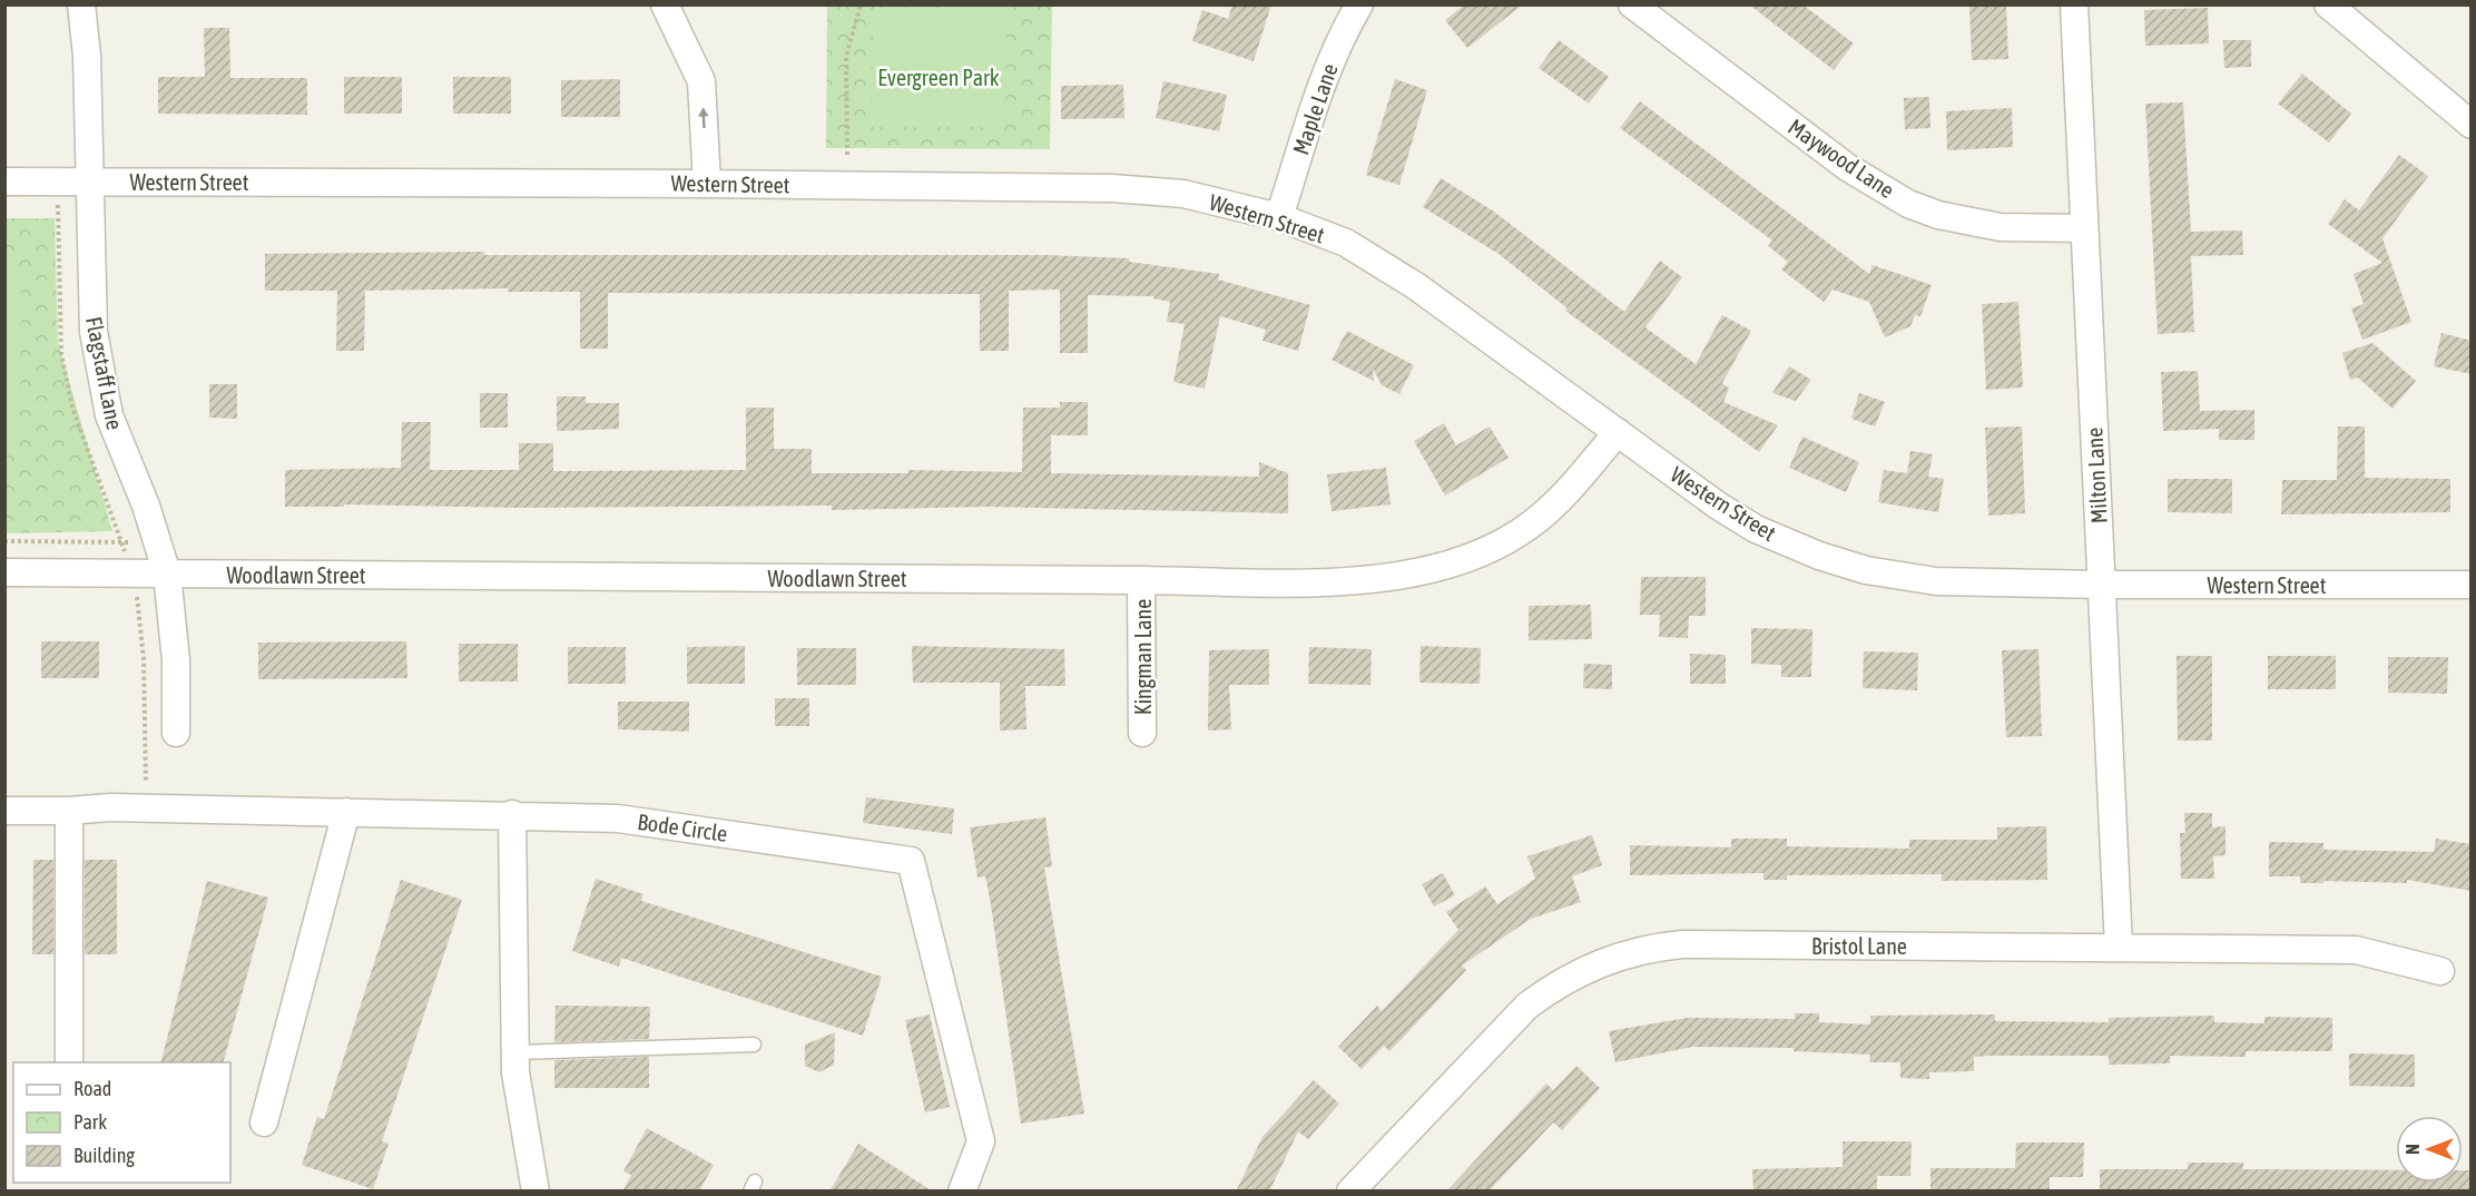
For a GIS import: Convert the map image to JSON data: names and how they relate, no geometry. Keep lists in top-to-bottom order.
{
  "streets": {
    "street": [
      "Maple Lane",
      "Maywood Lane",
      "Western Street",
      "Flagstaff Lane",
      "Milton Lane",
      "Woodlawn Street",
      "Kingman Lane",
      "Bode Circle",
      "Bristol Lane"
    ]
  },
  "crossings": [
    ["Maple Lane", "Western Street"],
    ["Maywood Lane", "Milton Lane"],
    ["Western Street", "Flagstaff Lane"],
    ["Western Street", "Milton Lane"],
    ["Western Street", "Woodlawn Street"],
    ["Flagstaff Lane", "Woodlawn Street"],
    ["Milton Lane", "Bristol Lane"],
    ["Woodlawn Street", "Kingman Lane"]
  ],
  "parks": ["Evergreen Park"],
  "legend": ["Road", "Park", "Building"],
  "north": "left"
}
